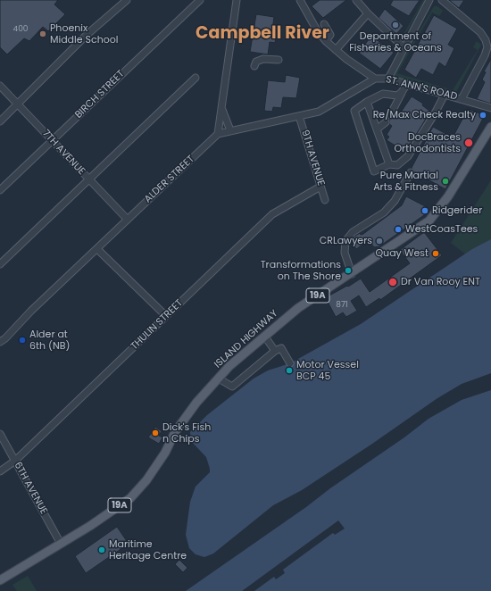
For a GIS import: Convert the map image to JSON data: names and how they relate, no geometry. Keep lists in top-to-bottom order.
{
  "streets": {
    "main road": ["19A", "ISLAND HIGHWAY"],
    "street": [
      "ST. ANN'S ROAD",
      "BIRCH STREET",
      "7TH AVENUE",
      "9TH AVENUE",
      "ALDER STREET",
      "THULIN STREET",
      "6TH AVENUE"
    ]
  },
  "crossings": [
    ["ST. ANN'S ROAD", "ALDER STREET"],
    ["BIRCH STREET", "7TH AVENUE"],
    ["7TH AVENUE", "ALDER STREET"],
    ["9TH AVENUE", "ALDER STREET"],
    ["9TH AVENUE", "THULIN STREET"],
    ["THULIN STREET", "6TH AVENUE"],
    ["ISLAND HIGHWAY", "6TH AVENUE"]
  ],
  "districts": ["Campbell River"],
  "places": [
    "Department of Fisheries & Oceans",
    "Phoenix Middle School",
    "Re/Max Check Realty",
    "DocBraces Orthodontists",
    "Pure Martial Arts & Fitness",
    "Ridgerider",
    "WestCoasTees",
    "CRLawyers",
    "Quay West",
    "Transformations on The Shore",
    "Dr Van Rooy ENT",
    "Alder at 6th (NB)",
    "Motor Vessel BCP 45",
    "Dick's Fish n Chips",
    "Maritime Heritage Centre"
  ],
  "house_numbers": ["400", "871"]
}
